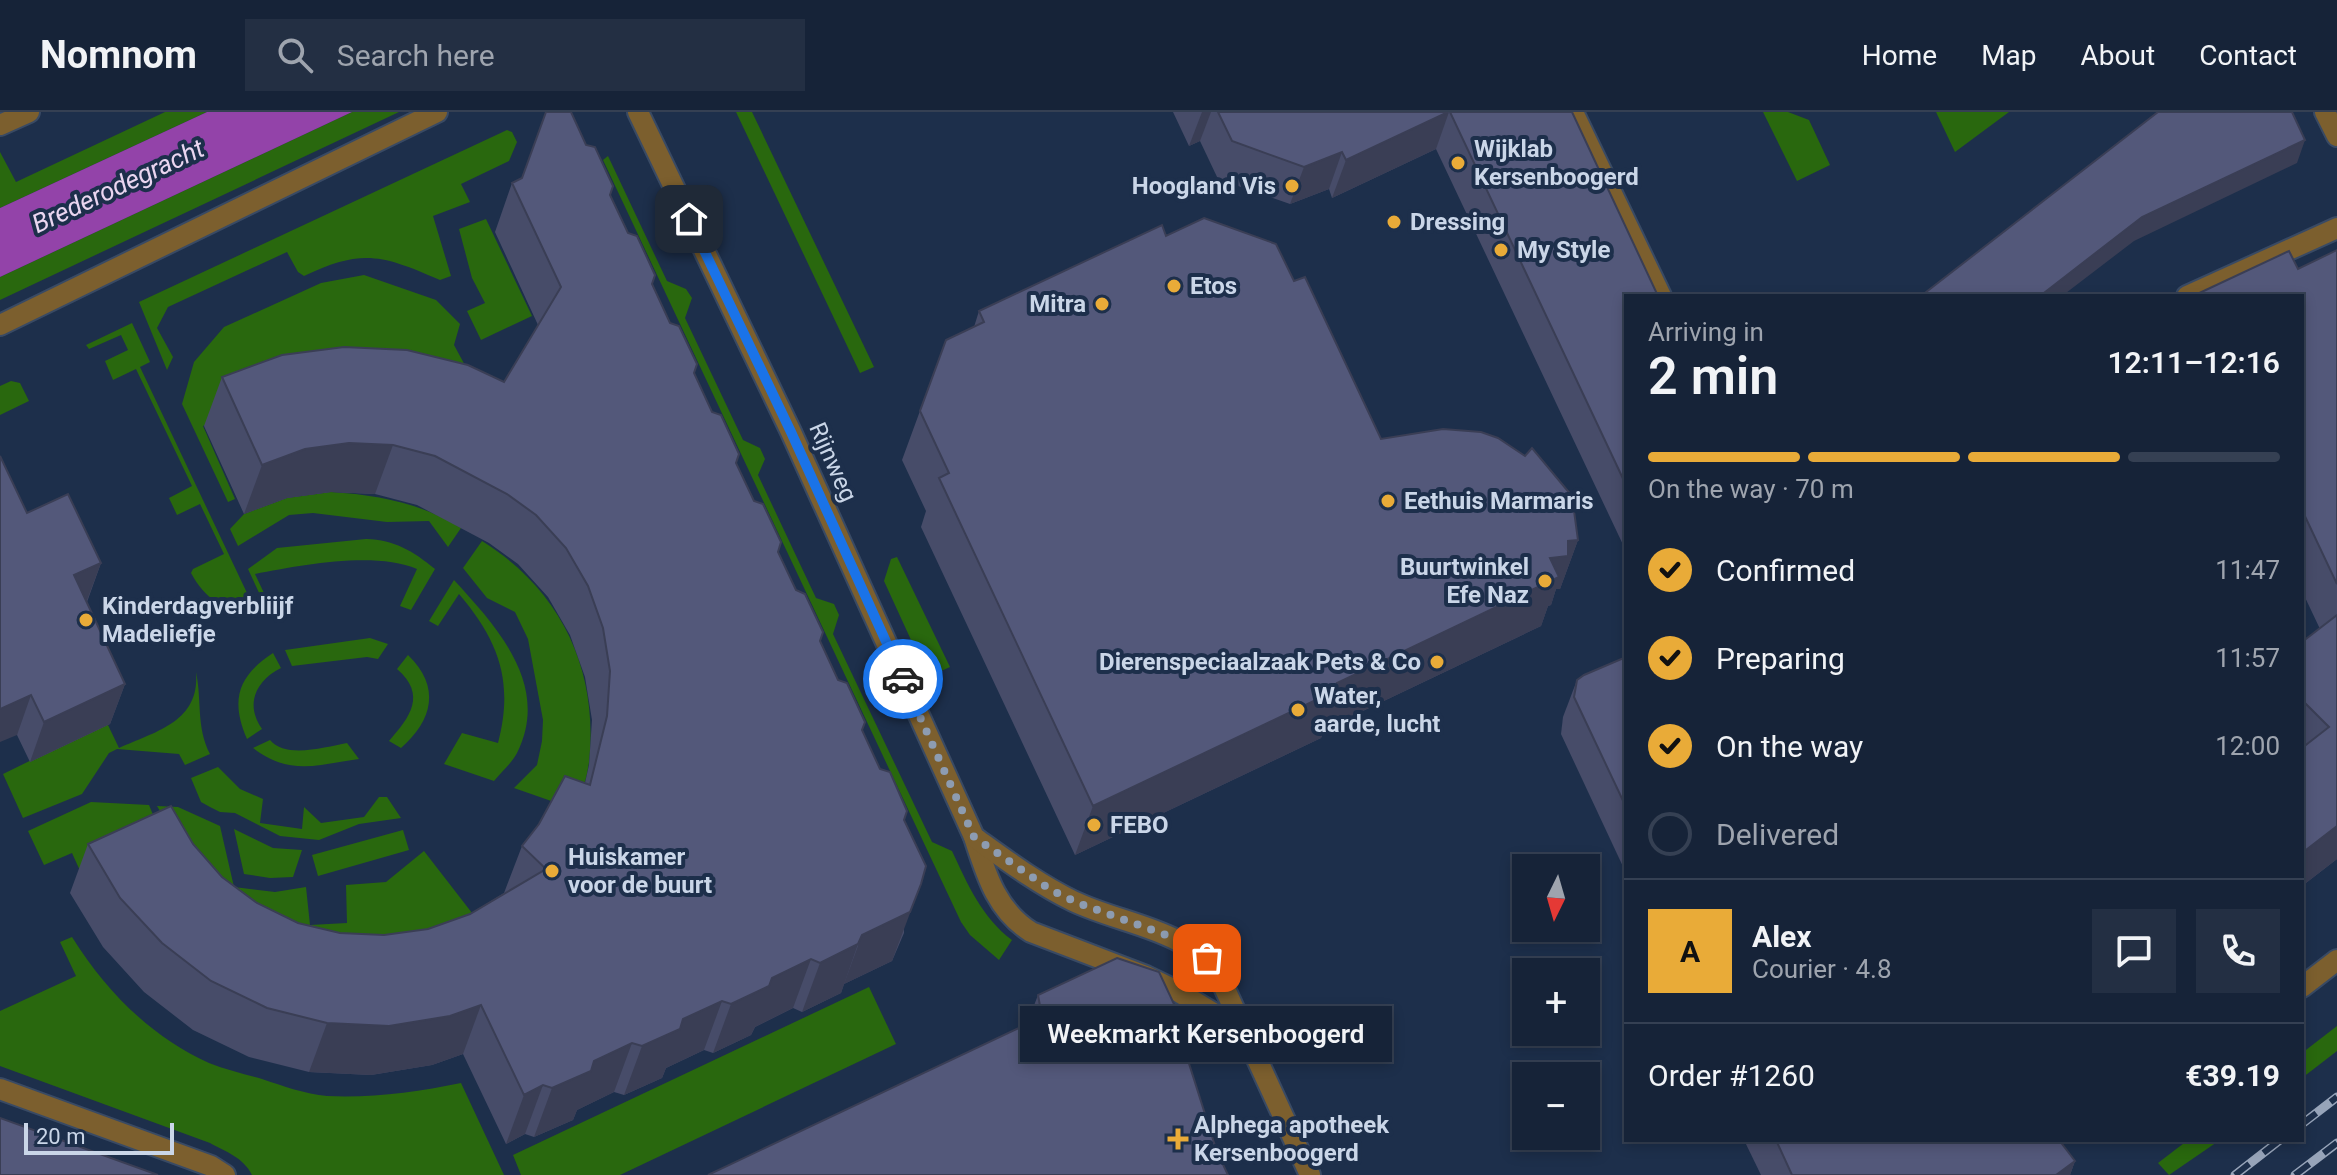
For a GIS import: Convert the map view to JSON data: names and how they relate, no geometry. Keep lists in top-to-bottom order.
{
  "streets": {
    "street": ["Rijnweg"]
  },
  "water": ["Brederodegracht"],
  "places": {
    "other": [
      "Wijklab Kersenboogerd",
      "Hoogland Vis",
      "Dressing",
      "My Style",
      "Etos",
      "Mitra",
      "Eethuis Marmaris",
      "Buurtwinkel Efe Naz",
      "Kinderdagverbliijf Madeliefje",
      "Dierenspeciaalzaak Pets & Co",
      "Water, aarde, lucht",
      "FEBO",
      "Huiskamer voor de buurt",
      "Weekmarkt Kersenboogerd"
    ],
    "health": ["Alphega apotheek Kersenboogerd"]
  },
  "scale_bar": "20 m",
  "north": "bottom",
  "page": {
    "header": "Nomnom",
    "search": "Search here",
    "nav": [
      "Home",
      "Map",
      "About",
      "Contact"
    ],
    "heading": ["2 min", "Arriving in", "12:11–12:16"],
    "panel": [
      "Alex",
      "Courier · 4.8",
      "Order #1260",
      "€39.19"
    ],
    "bar": "On the way · 70 m",
    "list": [
      ["Confirmed", "11:47"],
      ["Preparing", "11:57"],
      ["On the way", "12:00"],
      "Delivered"
    ],
    "map_buttons": ["+", "−"],
    "round": "A",
    "bubble": "Weekmarkt Kersenboogerd",
    "scale": "20 m"
  }
}
